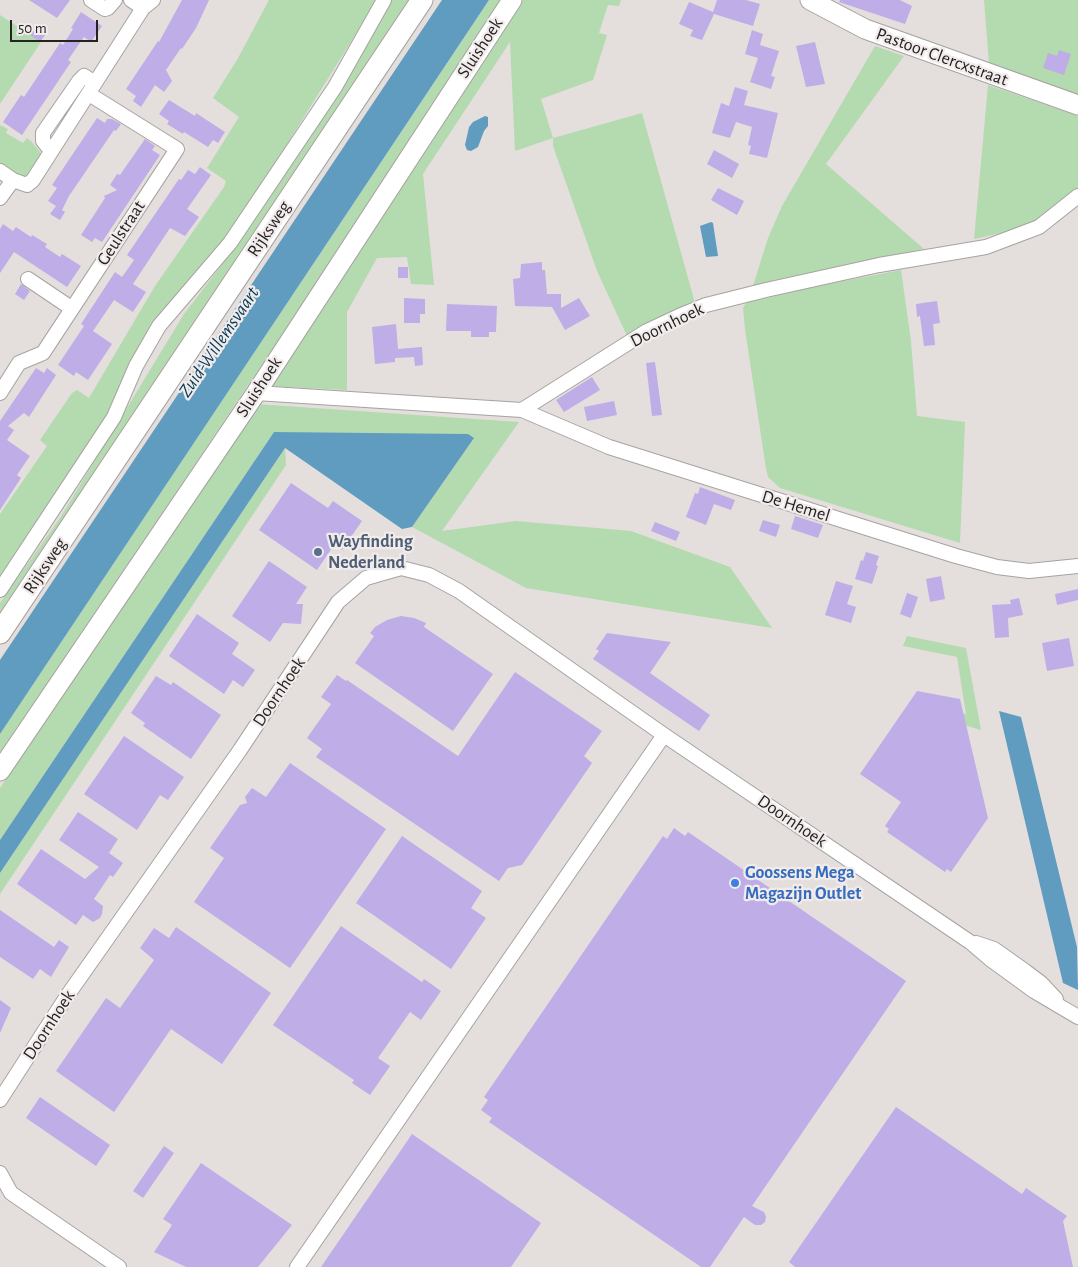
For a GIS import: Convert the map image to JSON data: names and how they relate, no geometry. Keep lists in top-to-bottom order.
{
  "streets": {
    "main road": ["Rijksweg"],
    "street": [
      "Sluishoek",
      "Pastoor Clercxstraat",
      "Geulstraat",
      "Doornhoek",
      "De Hemel"
    ]
  },
  "crossings": [
    ["Doornhoek", "De Hemel"]
  ],
  "water": ["Zuid-Willemsvaart"],
  "places": ["Wayfinding Nederland", "Goossens Mega Magazijn Outlet"],
  "scale_bar": "50 m"
}
